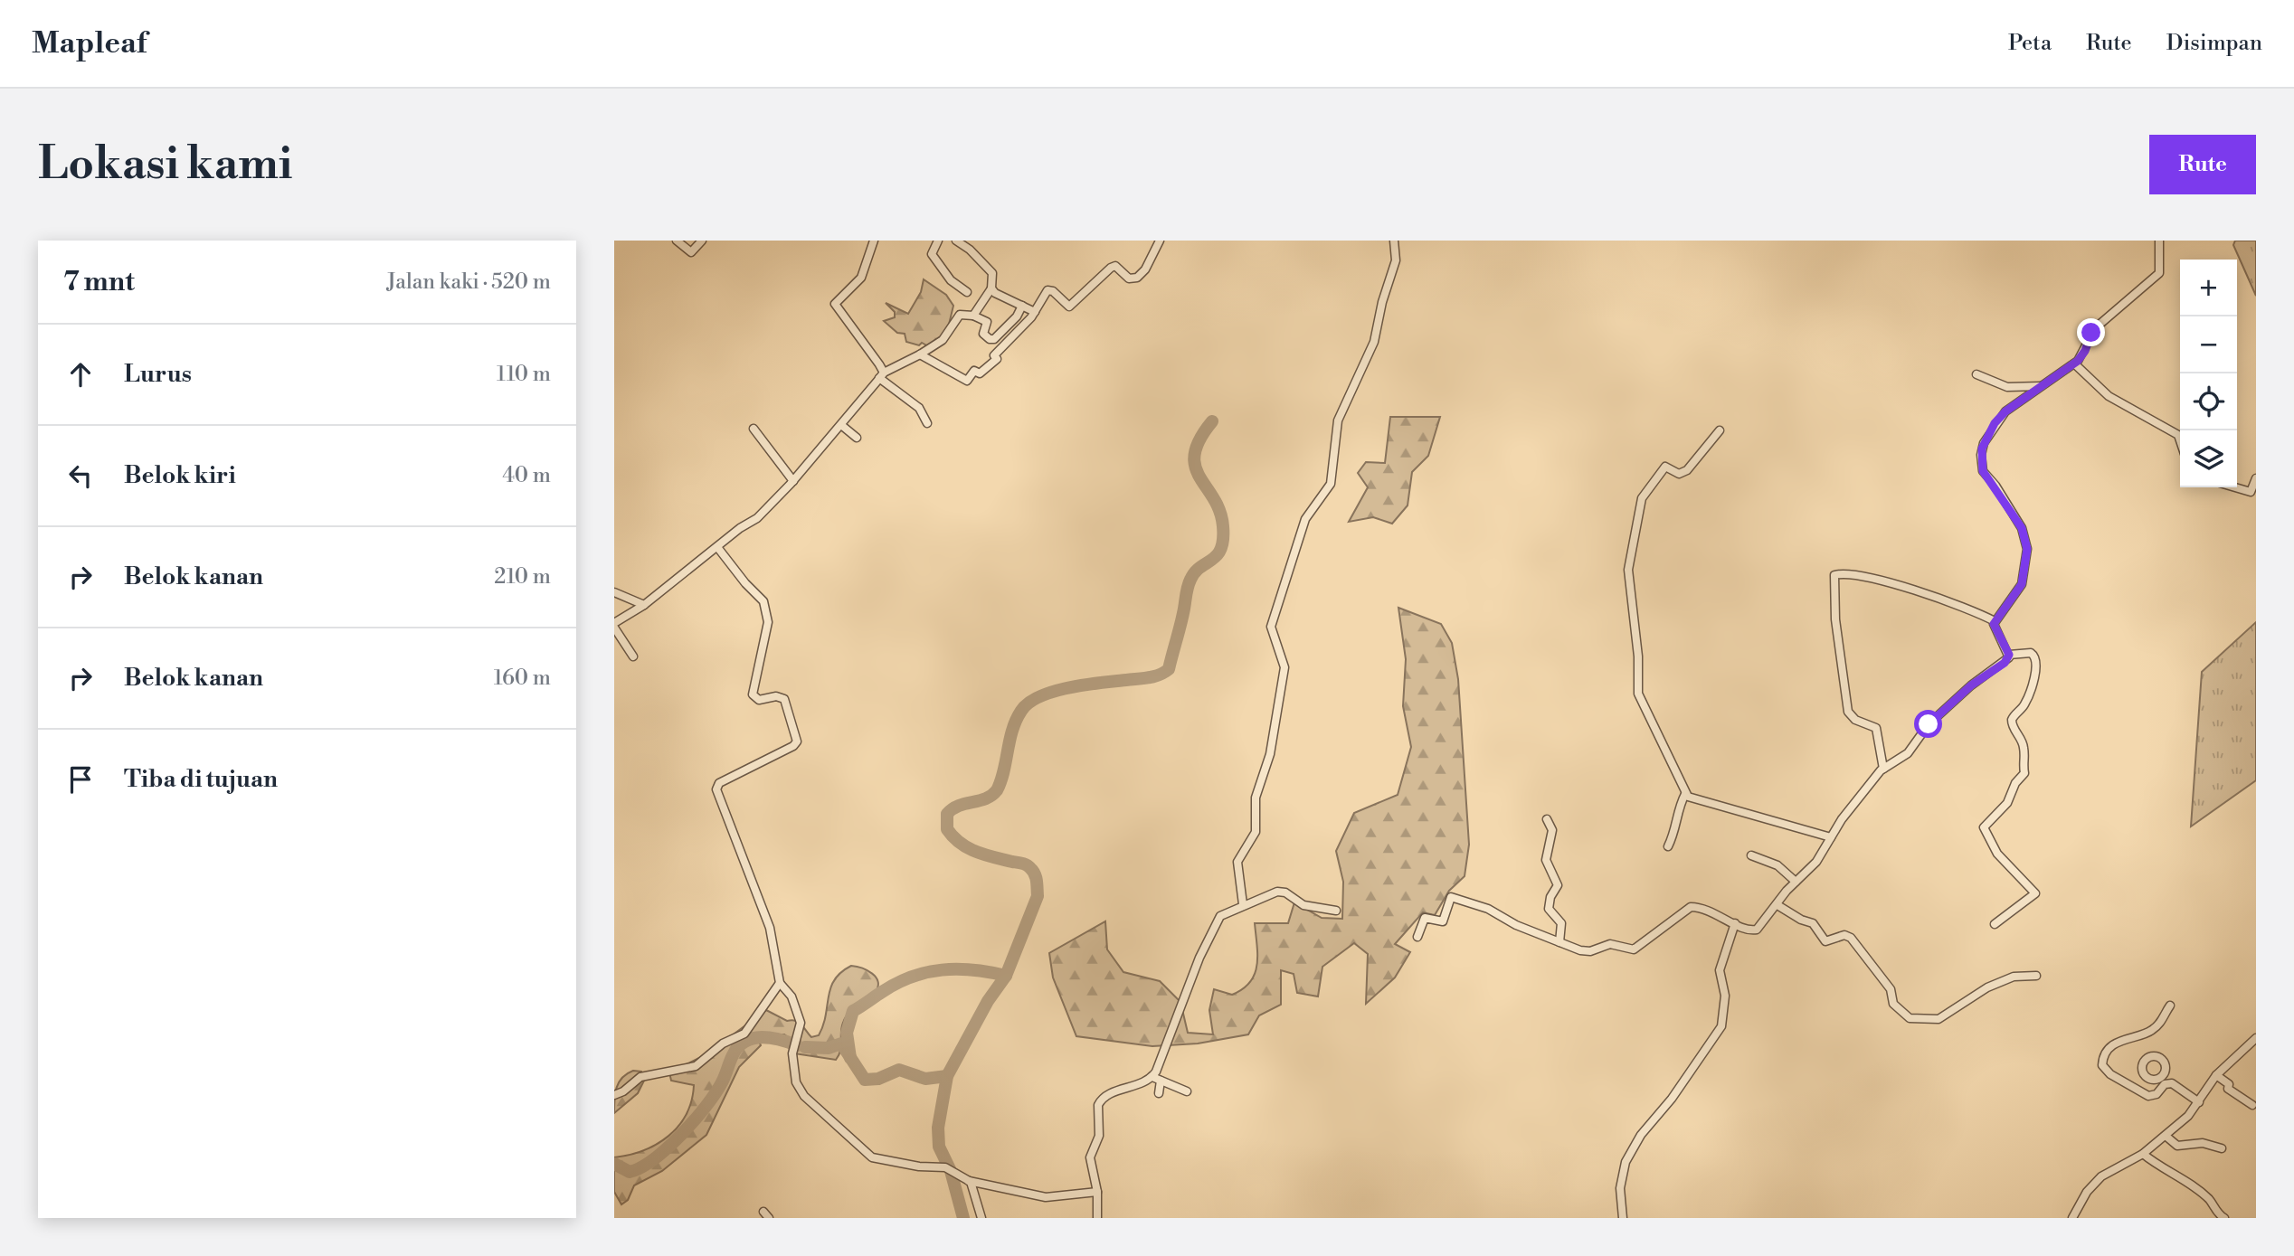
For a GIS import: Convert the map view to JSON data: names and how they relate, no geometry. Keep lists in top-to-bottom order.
{
  "page": {
    "header": "Mapleaf",
    "nav": ["Peta", "Rute", "Disimpan"],
    "buttons": "Rute",
    "title": "Lokasi kami",
    "heading": ["7 mnt", "Jalan kaki · 520 m"],
    "map_buttons": ["+", "−"],
    "list": [
      ["Lurus", "110 m"],
      ["Belok kiri", "40 m"],
      ["Belok kanan", "210 m"],
      ["Belok kanan", "160 m"],
      "Tiba di tujuan"
    ]
  }
}
